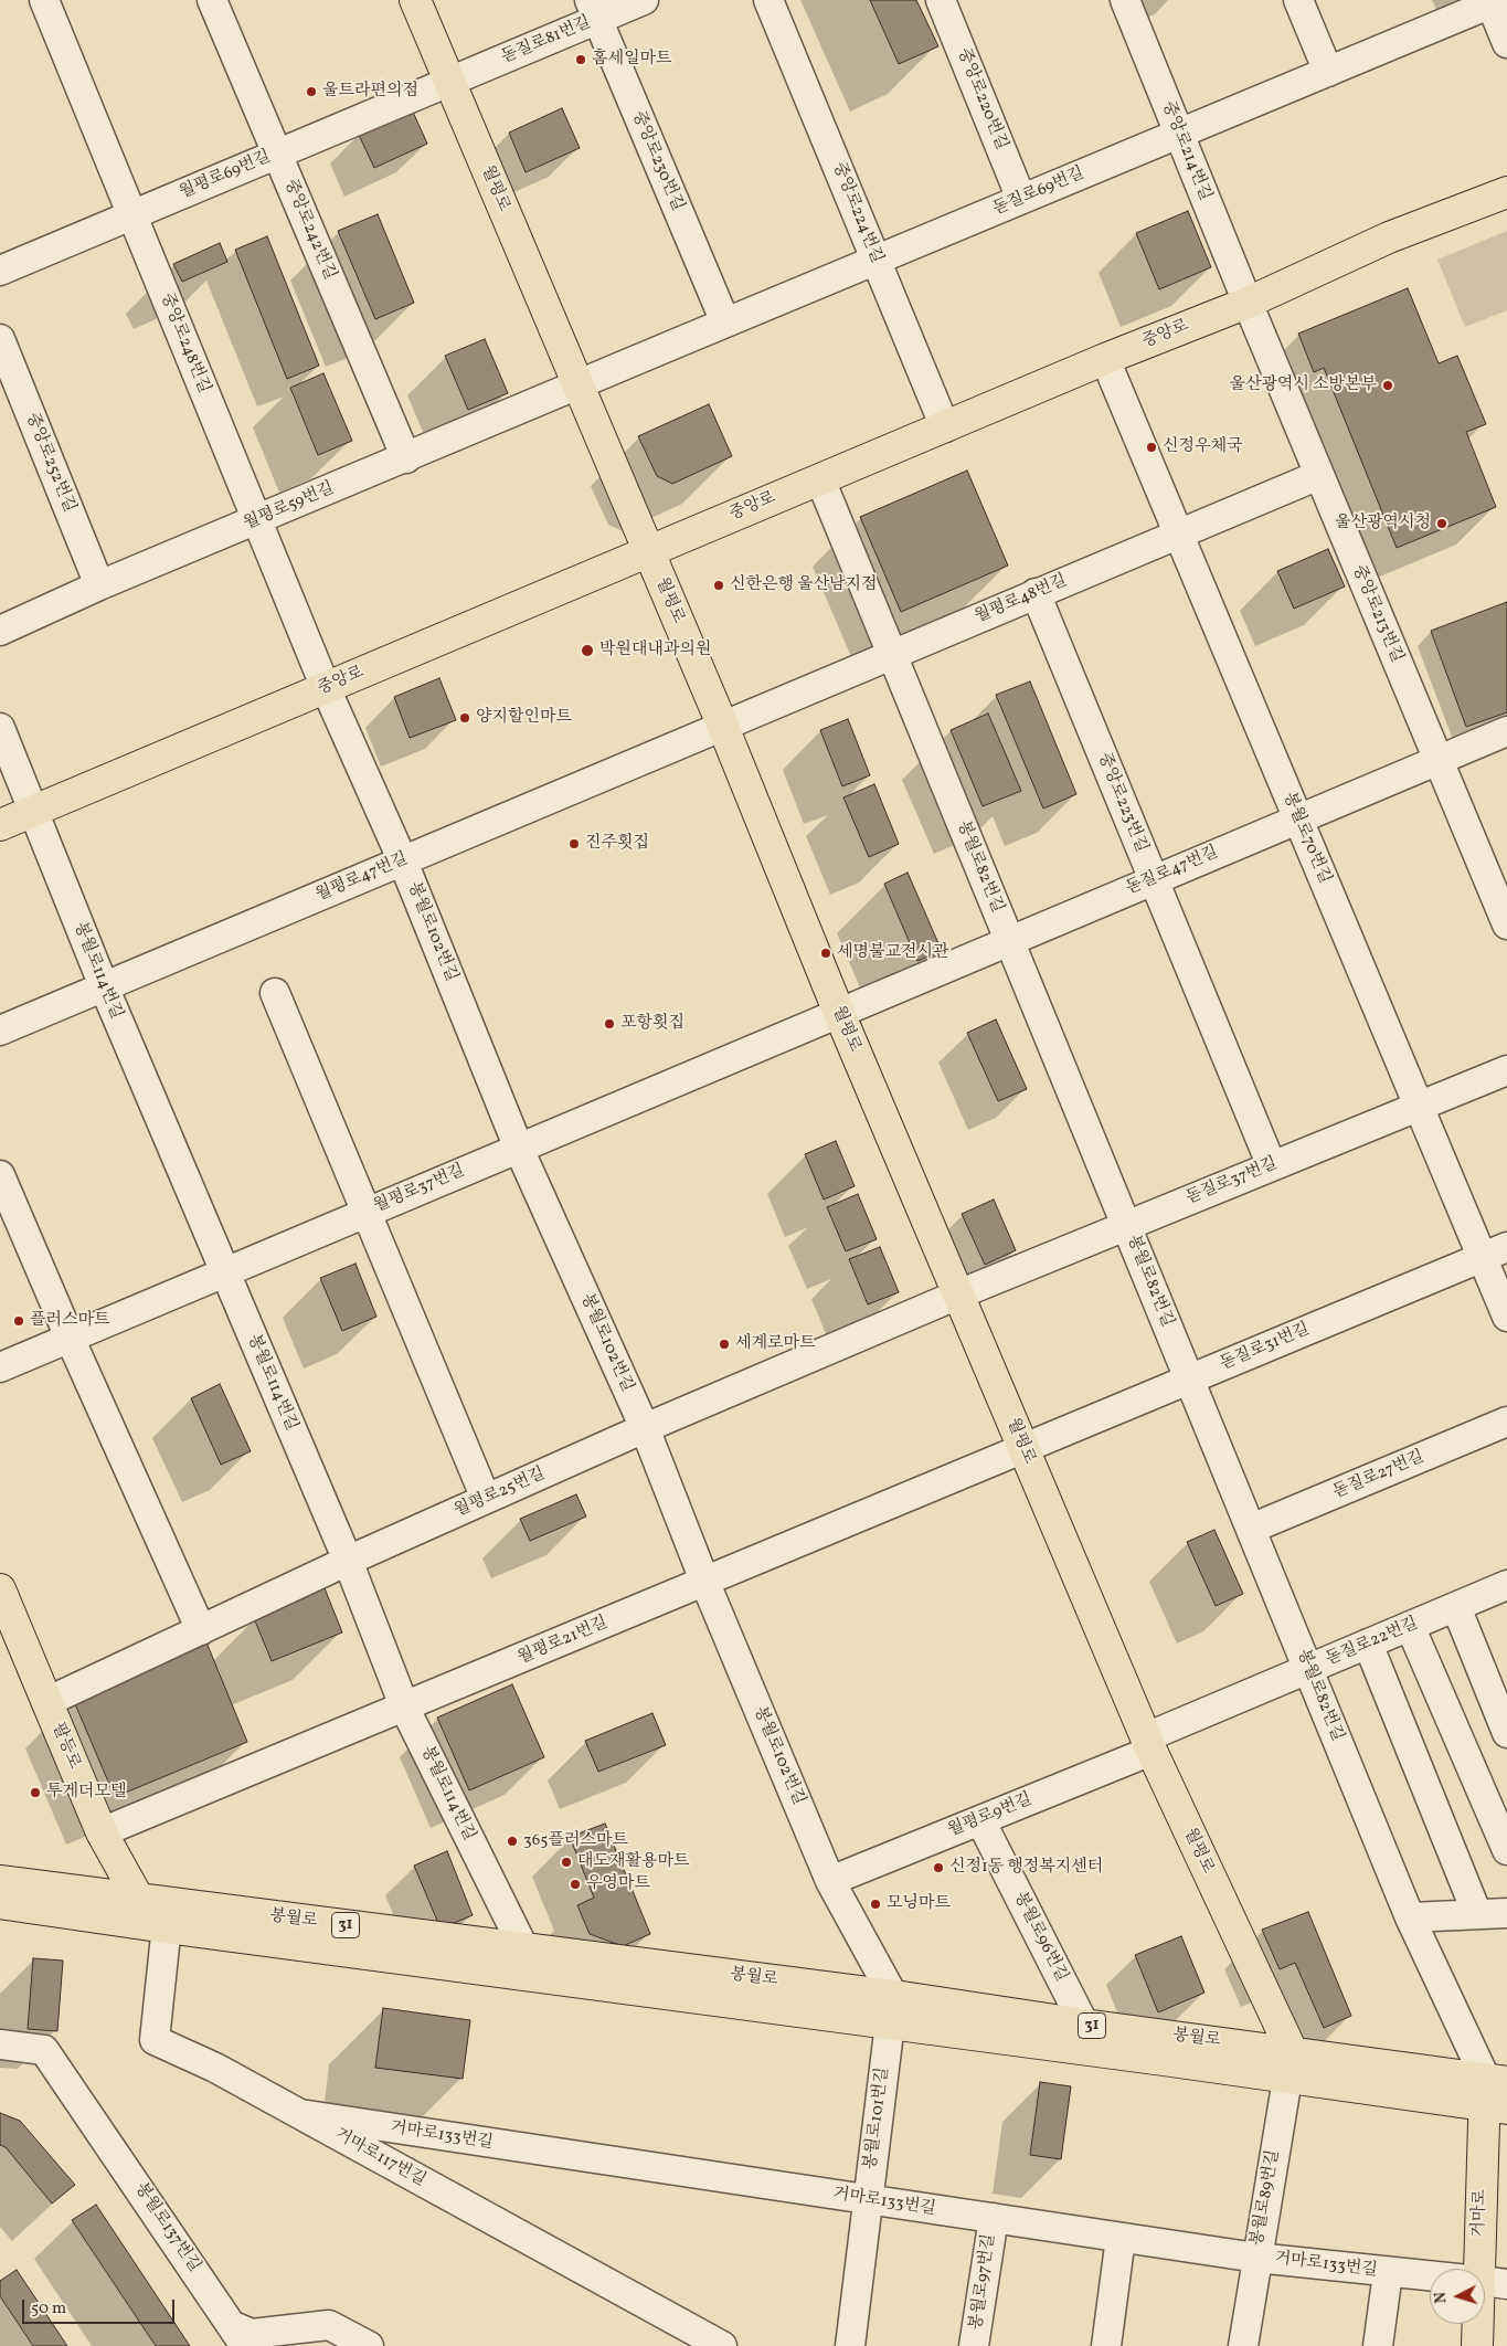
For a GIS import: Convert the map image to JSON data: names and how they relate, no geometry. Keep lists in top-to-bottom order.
{
  "streets": {
    "main road": [
      "월평로",
      "중앙로",
      "팔등로",
      "봉월로",
      "31",
      "거마로"
    ],
    "street": [
      "돋질로81번길",
      "중앙로220번길",
      "중앙로214번길",
      "중앙로230번길",
      "월평로69번길",
      "돋질로69번길",
      "중앙로224번길",
      "중앙로242번길",
      "중앙로248번길",
      "중앙로252번길",
      "월평로59번길",
      "월평로48번길",
      "중앙로213번길",
      "중앙로223번길",
      "봉월로70번길",
      "봉월로82번길",
      "돋질로47번길",
      "월평로47번길",
      "봉월로102번길",
      "봉월로114번길",
      "돋질로37번길",
      "월평로37번길",
      "돋질로31번길",
      "돋질로27번길",
      "월평로25번길",
      "월평로21번길",
      "돋질로22번길",
      "월평로9번길",
      "봉월로96번길",
      "봉월로101번길",
      "거마로133번길",
      "거마로117번길",
      "봉월로89번길",
      "봉월로137번길",
      "봉월로97번길"
    ]
  },
  "crossings": [
    ["돋질로81번길", "중앙로230번길"],
    ["돋질로81번길", "월평로69번길"],
    ["돋질로81번길", "월평로"],
    ["중앙로220번길", "돋질로69번길"],
    ["중앙로214번길", "돋질로69번길"],
    ["중앙로214번길", "중앙로"],
    ["중앙로214번길", "중앙로213번길"],
    ["중앙로230번길", "돋질로69번길"],
    ["월평로69번길", "월평로"],
    ["월평로69번길", "중앙로242번길"],
    ["월평로69번길", "중앙로248번길"],
    ["월평로", "돋질로69번길"],
    ["월평로", "중앙로"],
    ["월평로", "월평로59번길"],
    ["월평로", "월평로48번길"],
    ["월평로", "돋질로47번길"],
    ["월평로", "월평로47번길"],
    ["월평로", "돋질로37번길"],
    ["월평로", "월평로37번길"],
    ["월평로", "돋질로31번길"],
    ["월평로", "월평로25번길"],
    ["월평로", "월평로21번길"],
    ["월평로", "돋질로22번길"],
    ["월평로", "월평로9번길"],
    ["월평로", "봉월로"],
    ["월평로", "봉월로89번길"],
    ["돋질로69번길", "중앙로224번길"],
    ["돋질로69번길", "월평로59번길"],
    ["중앙로224번길", "중앙로"],
    ["중앙로242번길", "월평로59번길"],
    ["중앙로", "중앙로248번길"],
    ["중앙로", "중앙로213번길"],
    ["중앙로", "봉월로70번길"],
    ["중앙로", "봉월로82번길"],
    ["중앙로", "봉월로102번길"],
    ["중앙로", "봉월로114번길"],
    ["중앙로248번길", "월평로59번길"],
    ["중앙로248번길", "봉월로102번길"],
    ["중앙로252번길", "월평로59번길"],
    ["월평로48번길", "중앙로213번길"],
    ["월평로48번길", "중앙로223번길"],
    ["월평로48번길", "봉월로70번길"],
    ["월평로48번길", "봉월로82번길"],
    ["월평로48번길", "월평로47번길"],
    ["중앙로213번길", "돋질로47번길"],
    ["중앙로223번길", "돋질로47번길"],
    ["중앙로223번길", "돋질로37번길"],
    ["봉월로70번길", "돋질로47번길"],
    ["봉월로70번길", "돋질로37번길"],
    ["봉월로70번길", "돋질로31번길"],
    ["봉월로82번길", "돋질로47번길"],
    ["봉월로82번길", "돋질로37번길"],
    ["봉월로82번길", "돋질로31번길"],
    ["봉월로82번길", "돋질로27번길"],
    ["봉월로82번길", "돋질로22번길"],
    ["봉월로82번길", "봉월로"],
    ["봉월로82번길", "거마로"],
    ["돋질로47번길", "월평로37번길"],
    ["월평로47번길", "봉월로102번길"],
    ["월평로47번길", "봉월로114번길"],
    ["봉월로102번길", "월평로37번길"],
    ["봉월로102번길", "월평로25번길"],
    ["봉월로102번길", "월평로21번길"],
    ["봉월로102번길", "월평로9번길"],
    ["봉월로102번길", "봉월로"],
    ["봉월로102번길", "봉월로101번길"],
    ["봉월로114번길", "월평로37번길"],
    ["봉월로114번길", "월평로25번길"],
    ["봉월로114번길", "월평로21번길"],
    ["봉월로114번길", "봉월로"],
    ["돋질로37번길", "월평로25번길"],
    ["돋질로31번길", "월평로21번길"],
    ["월평로25번길", "팔등로"],
    ["월평로21번길", "팔등로"],
    ["돋질로22번길", "월평로9번길"],
    ["팔등로", "봉월로"],
    ["월평로9번길", "봉월로96번길"],
    ["봉월로", "봉월로96번길"],
    ["봉월로", "봉월로101번길"],
    ["봉월로", "거마로117번길"],
    ["봉월로", "봉월로89번길"],
    ["봉월로", "거마로"],
    ["봉월로101번길", "거마로133번길"],
    ["거마로133번길", "거마로117번길"],
    ["거마로133번길", "봉월로89번길"],
    ["거마로133번길", "봉월로97번길"]
  ],
  "places": [
    "홈세일마트",
    "울트라편의점",
    "울산광역시 소방본부",
    "신정우체국",
    "울산광역시청",
    "신한은행 울산남지점",
    "박원대내과의원",
    "양지할인마트",
    "진주횟집",
    "세명불교전시관",
    "포항횟집",
    "플러스마트",
    "세계로마트",
    "투게더모텔",
    "365플러스마트",
    "대도재활용마트",
    "신정1동 행정복지센터",
    "우영마트",
    "모닝마트"
  ],
  "scale_bar": "50 m",
  "north": "left"
}
